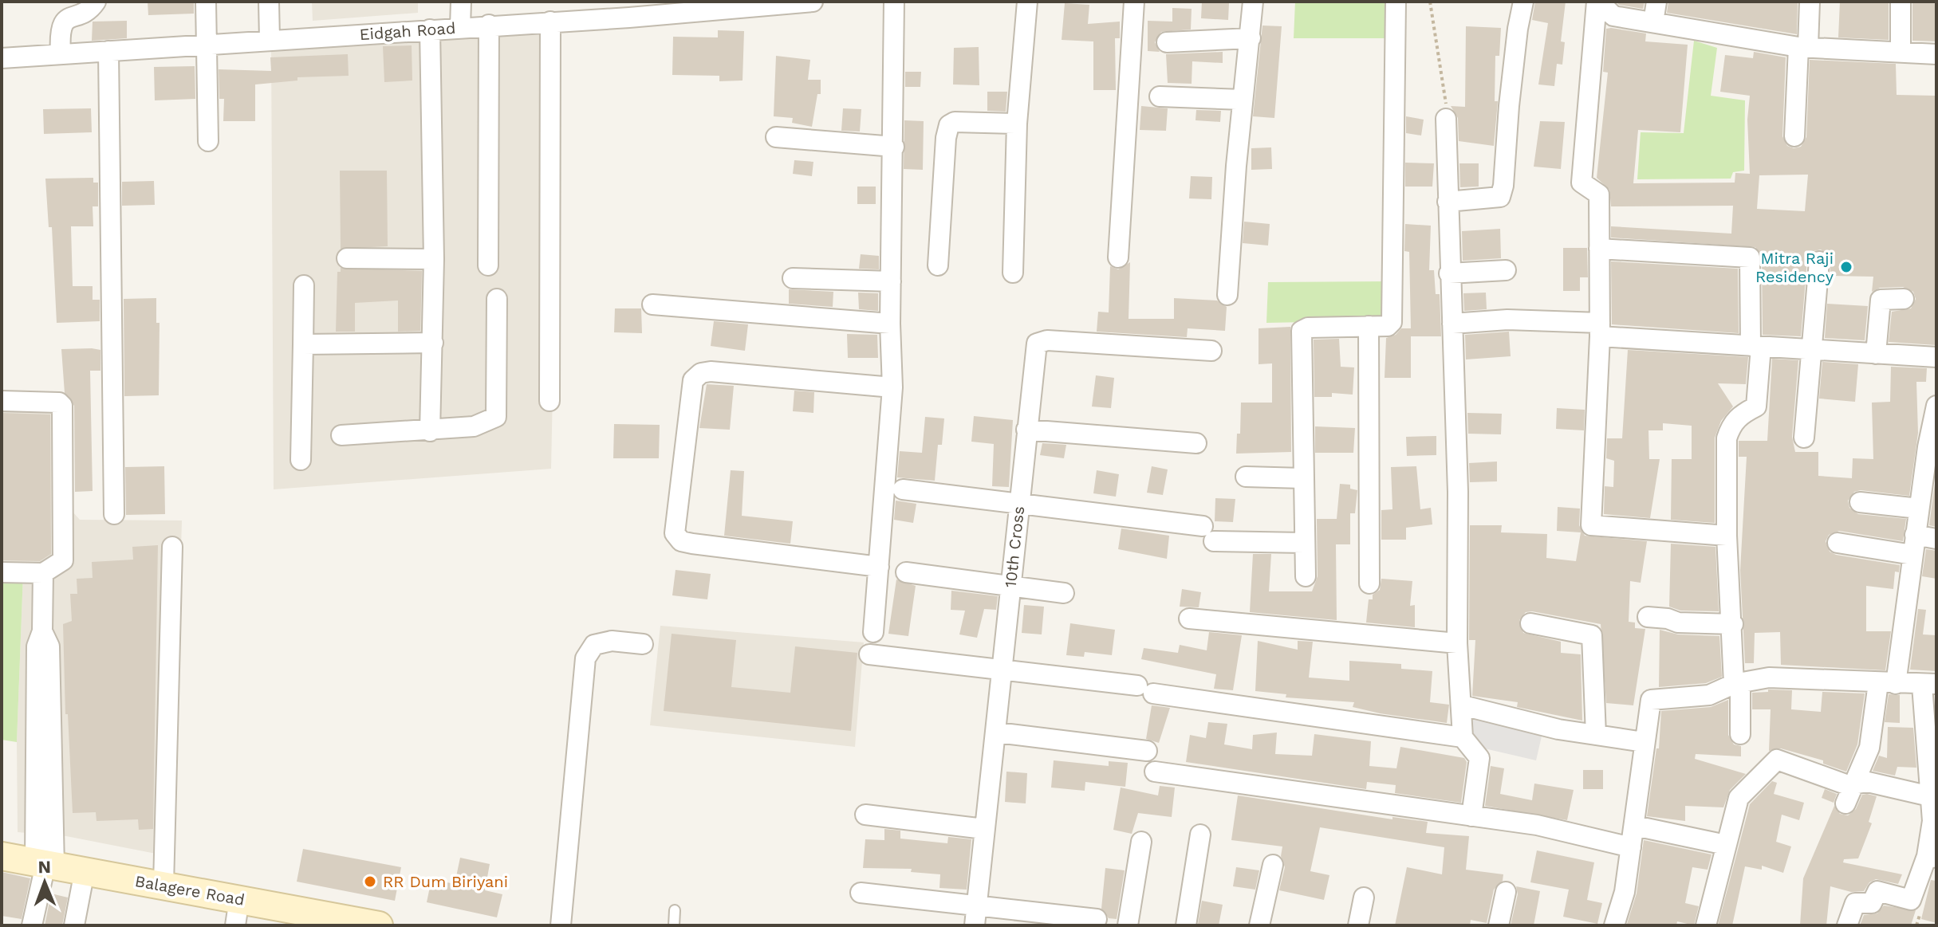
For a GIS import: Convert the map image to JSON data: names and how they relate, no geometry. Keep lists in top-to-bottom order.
{
  "streets": {
    "street": ["Eidgah Road", "10th Cross", "Balagere Road"]
  },
  "places": ["Mitra Raji Residency", "RR Dum Biriyani"],
  "north": "top"
}
